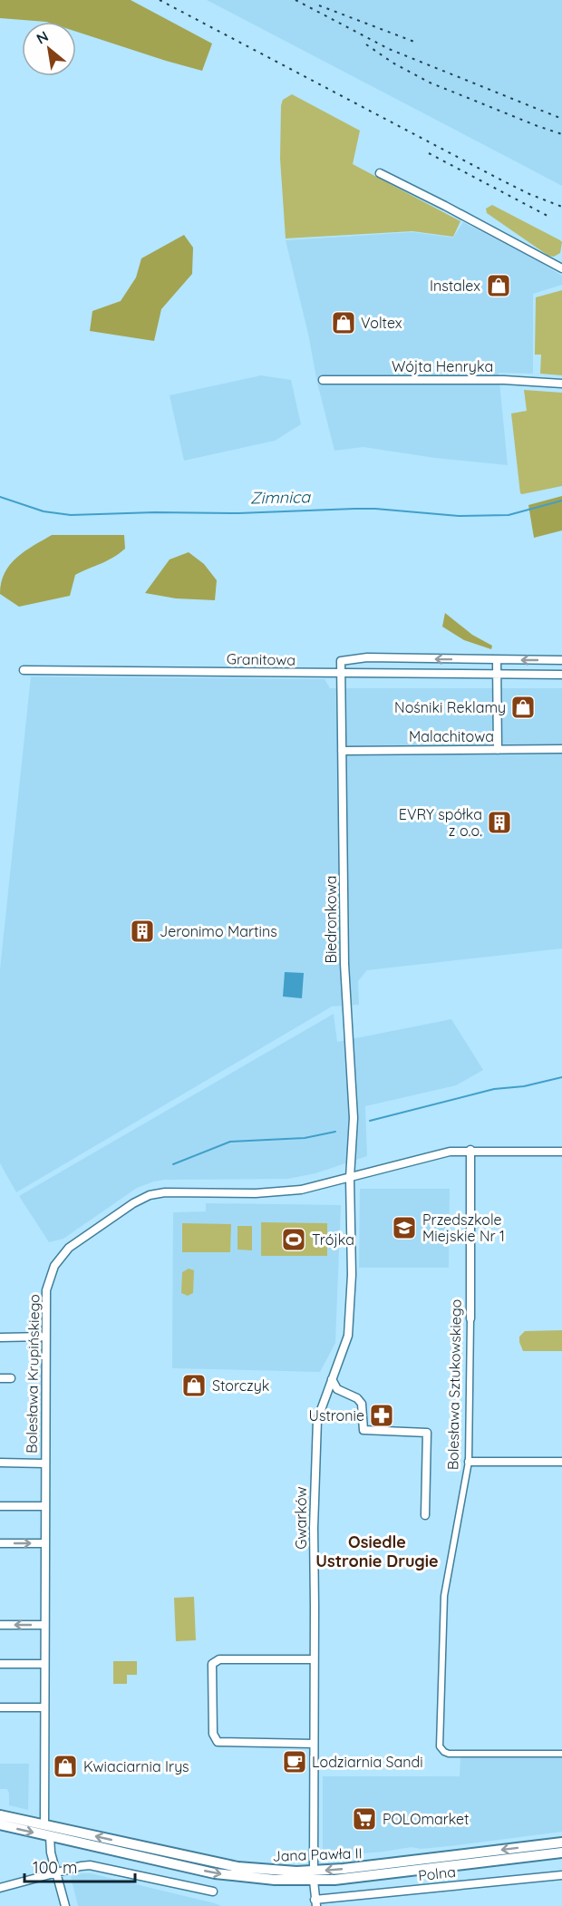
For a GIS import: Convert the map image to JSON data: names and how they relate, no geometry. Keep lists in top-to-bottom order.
{
  "streets": {
    "street": [
      "Wójta Henryka",
      "Granitowa",
      "Malachitowa",
      "Biedronkowa",
      "Bolesława Krupińskiego",
      "Bolesława Sztukowskiego",
      "Gwarków",
      "Jana Pawła II",
      "Polna"
    ]
  },
  "crossings": [
    ["Granitowa", "Biedronkowa"],
    ["Malachitowa", "Biedronkowa"],
    ["Biedronkowa", "Bolesława Krupińskiego"],
    ["Biedronkowa", "Gwarków"],
    ["Bolesława Krupińskiego", "Bolesława Sztukowskiego"],
    ["Bolesława Krupińskiego", "Gwarków"],
    ["Bolesława Krupińskiego", "Jana Pawła II"],
    ["Gwarków", "Jana Pawła II"],
    ["Gwarków", "Polna"]
  ],
  "districts": ["Osiedle Ustronie Drugie"],
  "water": ["Zimnica"],
  "places": {
    "shop": [
      "Instalex",
      "Voltex",
      "Nośniki Reklamy",
      "Storczyk",
      "Kwiaciarnia Irys"
    ],
    "building": ["EVRY spółka z o.o.", "Jeronimo Martins"],
    "school or university": ["Przedszkole Miejskie Nr 1"],
    "sports": ["Trójka"],
    "pharmacy": ["Ustronie"],
    "cafe": ["Lodziarnia Sandi"],
    "supermarket": ["POLOmarket"]
  },
  "scale_bar": "100 m",
  "north": "top left"
}
